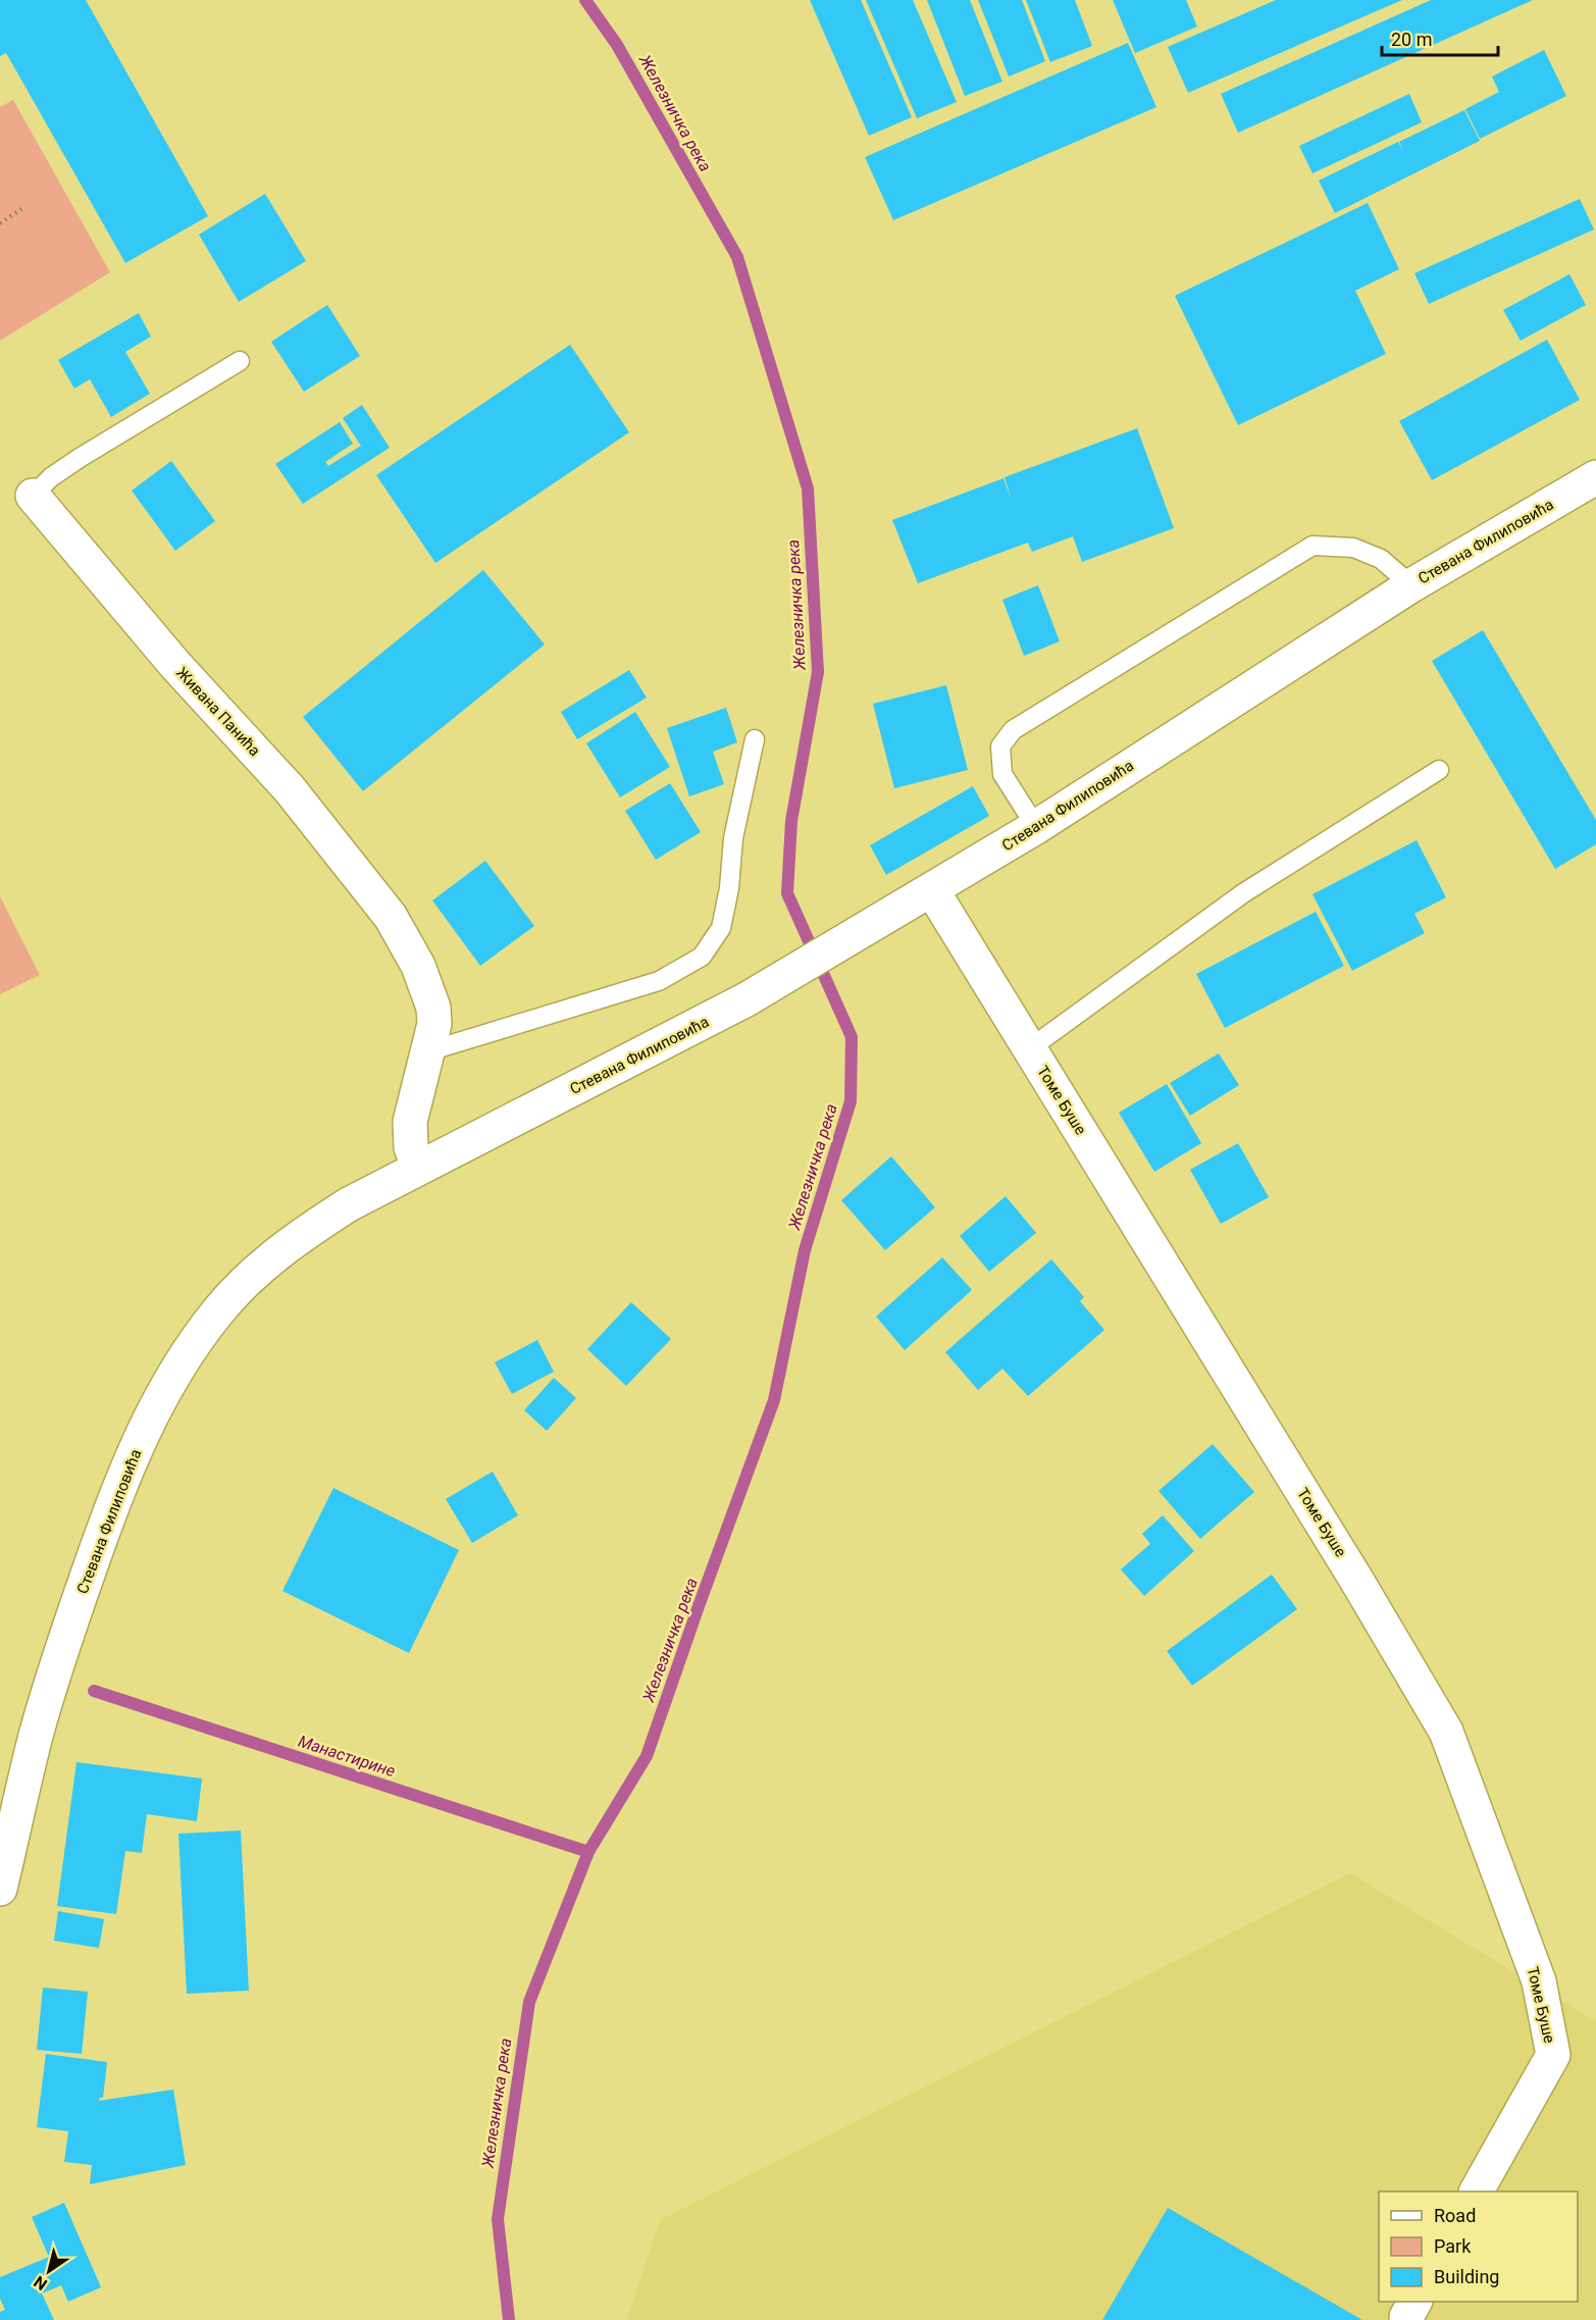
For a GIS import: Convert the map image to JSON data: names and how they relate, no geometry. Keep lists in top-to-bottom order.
{
  "streets": {
    "street": ["Стевана Филиповића", "Живана Панића", "Томе Буше"]
  },
  "crossings": [
    ["Стевана Филиповића", "Живана Панића"],
    ["Стевана Филиповића", "Томе Буше"]
  ],
  "water": ["Железничка река", "Манастирине"],
  "legend": ["Road", "Park", "Building"],
  "scale_bar": "20 m",
  "north": "bottom left"
}
